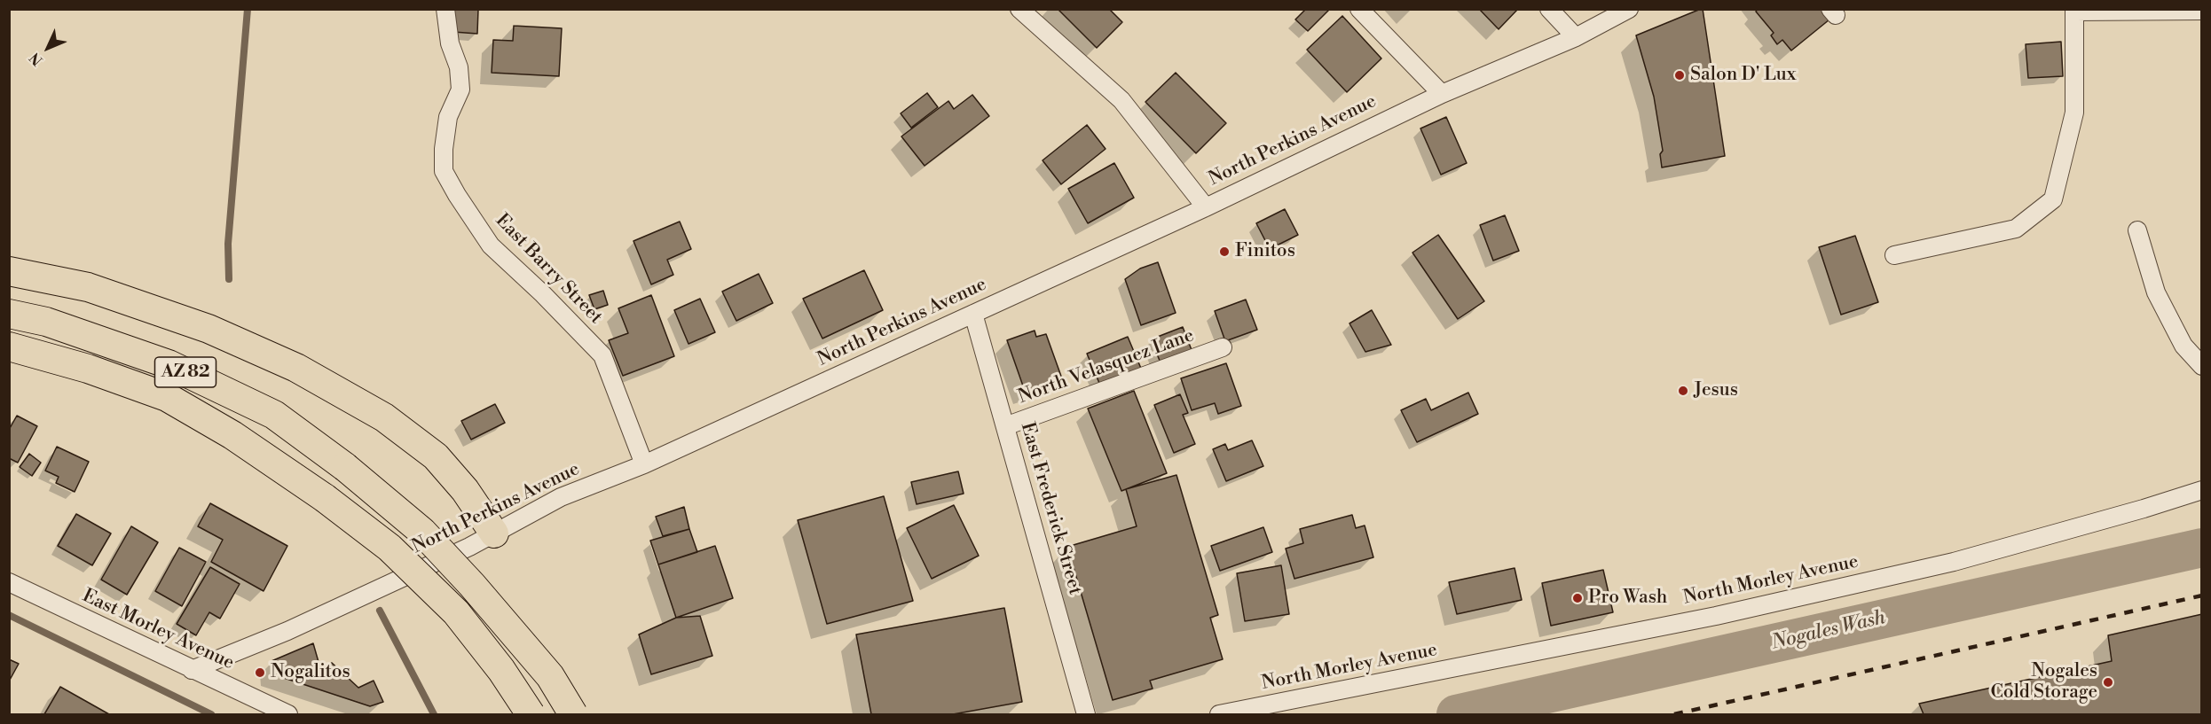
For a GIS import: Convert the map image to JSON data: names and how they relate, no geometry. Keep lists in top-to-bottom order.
{
  "streets": {
    "main road": ["AZ 82"],
    "street": [
      "North Perkins Avenue",
      "East Barry Street",
      "North Velasquez Lane",
      "East Frederick Street",
      "North Morley Avenue",
      "East Morley Avenue"
    ]
  },
  "crossings": [
    ["North Perkins Avenue", "East Barry Street"],
    ["North Perkins Avenue", "East Frederick Street"],
    ["North Perkins Avenue", "East Morley Avenue"],
    ["North Velasquez Lane", "East Frederick Street"]
  ],
  "water": ["Nogales Wash"],
  "places": [
    "Salon D' Lux",
    "Finitos",
    "Jesus",
    "Pro Wash",
    "Nogalitos",
    "Nogales Cold Storage"
  ],
  "north": "bottom left"
}
